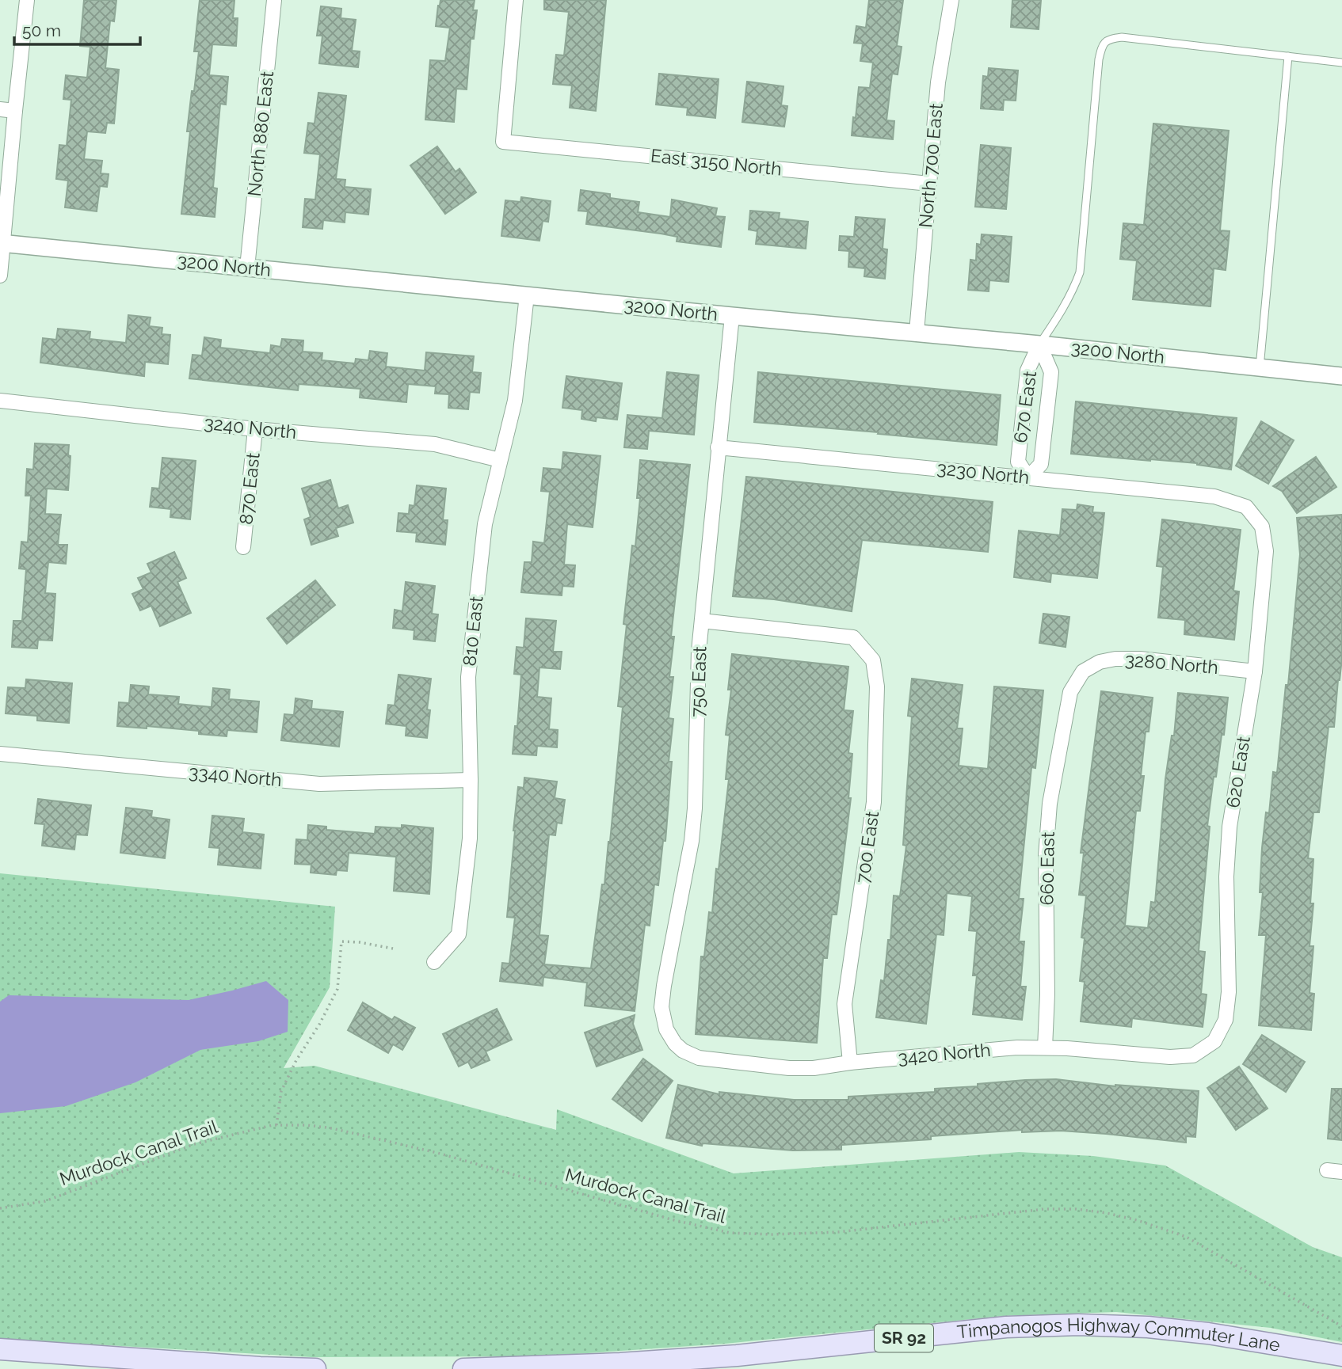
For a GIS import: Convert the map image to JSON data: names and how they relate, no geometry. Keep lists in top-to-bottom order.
{
  "streets": {
    "main road": ["SR 92", "Timpanogos Highway Commuter Lane"],
    "street": [
      "North 880 East",
      "East 3150 North",
      "North 700 East",
      "3200 North",
      "670 East",
      "3240 North",
      "3230 North",
      "870 East",
      "810 East",
      "3280 North",
      "750 East",
      "620 East",
      "3340 North",
      "700 East",
      "660 East",
      "3420 North"
    ],
    "path": ["Murdock Canal Trail"]
  },
  "crossings": [
    ["North 880 East", "3200 North"],
    ["East 3150 North", "North 700 East"],
    ["North 700 East", "3200 North"],
    ["3200 North", "670 East"],
    ["3200 North", "810 East"],
    ["3200 North", "750 East"],
    ["670 East", "3230 North"],
    ["3240 North", "870 East"],
    ["3240 North", "810 East"],
    ["3230 North", "750 East"],
    ["3230 North", "620 East"],
    ["810 East", "3340 North"],
    ["3280 North", "620 East"],
    ["3280 North", "660 East"],
    ["750 East", "700 East"],
    ["750 East", "3420 North"],
    ["620 East", "3420 North"],
    ["700 East", "3420 North"],
    ["660 East", "3420 North"]
  ],
  "scale_bar": "50 m"
}
